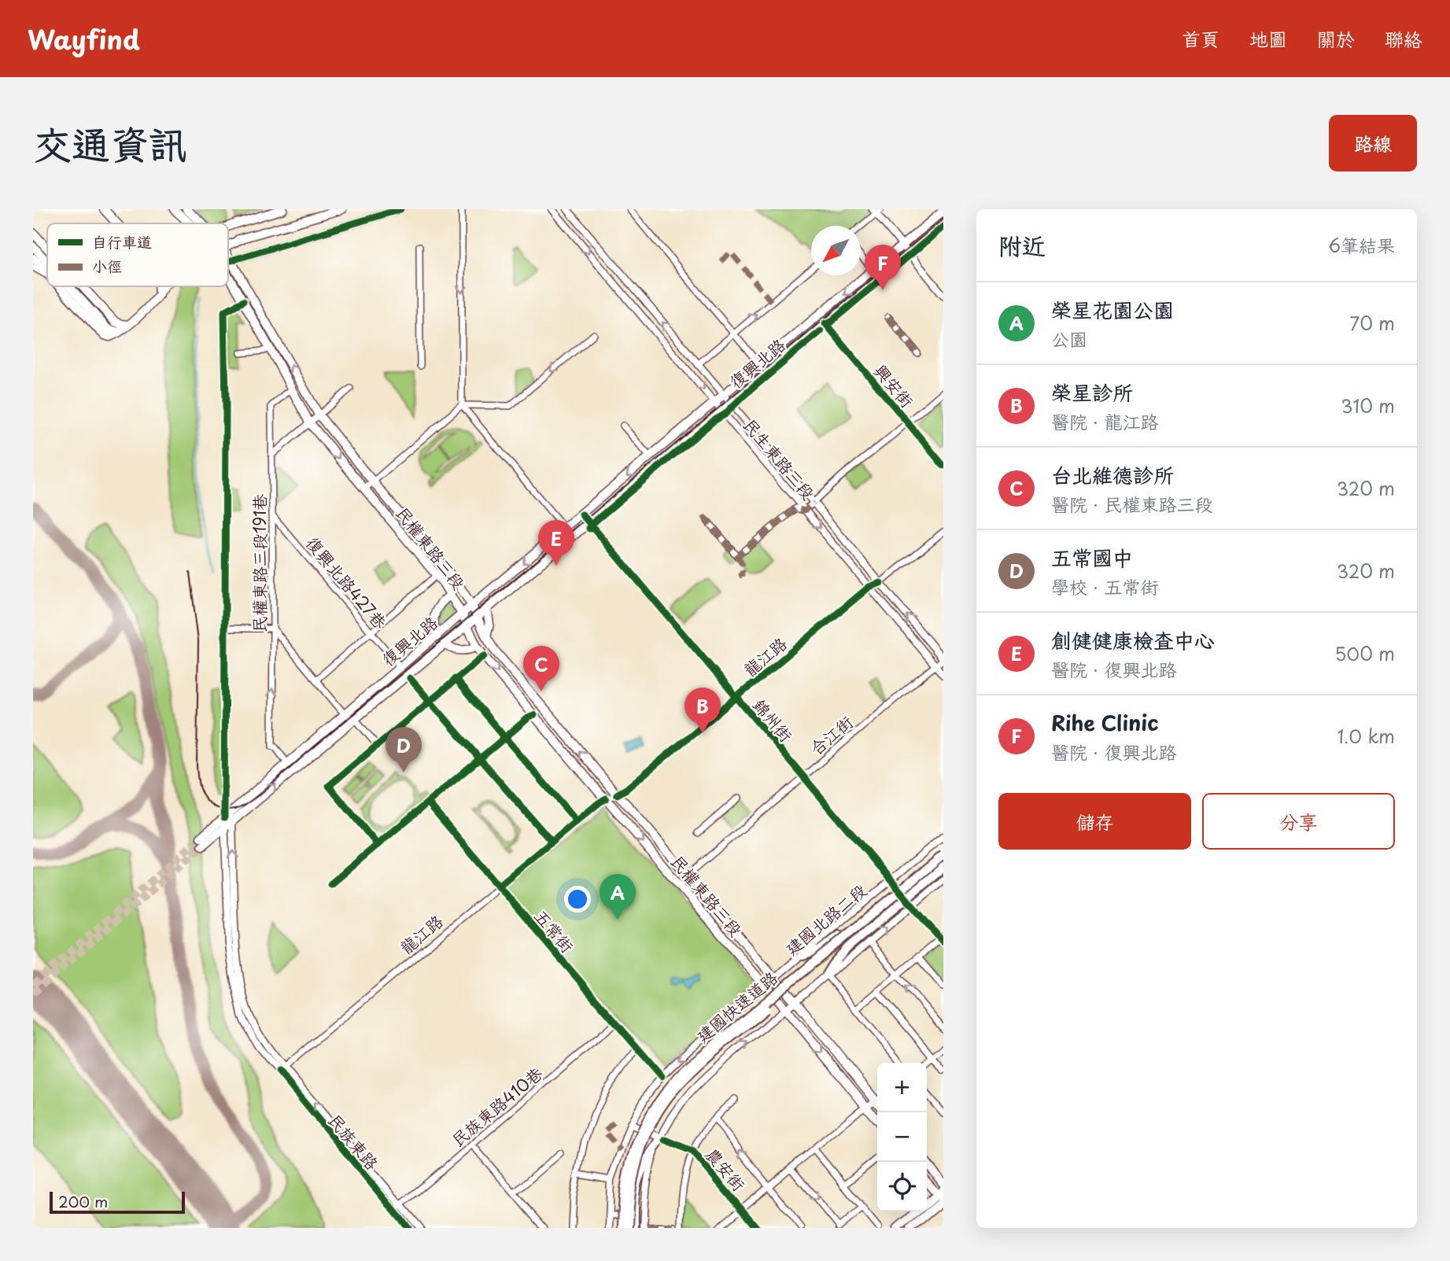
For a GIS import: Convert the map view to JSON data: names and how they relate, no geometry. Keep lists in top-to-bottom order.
{
  "streets": {
    "highway": ["建國快速道路"],
    "main road": ["復興北路", "民權東路三段"],
    "street": [
      "興安街",
      "民生東路三段",
      "民權東路三段191巷",
      "復興北路427巷",
      "龍江路",
      "錦州街",
      "合江街",
      "建國北路二段",
      "五常街",
      "民族東路410巷",
      "民族東路",
      "農安街"
    ]
  },
  "crossings": [
    ["復興北路", "興安街"],
    ["復興北路", "民生東路三段"],
    ["復興北路", "民權東路三段"],
    ["復興北路", "民權東路三段191巷"],
    ["復興北路", "復興北路427巷"],
    ["復興北路", "錦州街"],
    ["復興北路", "民族東路"],
    ["民生東路三段", "龍江路"],
    ["民生東路三段", "合江街"],
    ["民權東路三段", "民權東路三段191巷"],
    ["民權東路三段", "龍江路"],
    ["民權東路三段", "合江街"],
    ["民權東路三段", "建國北路二段"],
    ["民權東路三段191巷", "復興北路427巷"],
    ["龍江路", "錦州街"],
    ["龍江路", "五常街"],
    ["龍江路", "民族東路"],
    ["錦州街", "合江街"],
    ["錦州街", "建國北路二段"],
    ["建國北路二段", "五常街"],
    ["建國北路二段", "農安街"],
    ["五常街", "民族東路410巷"],
    ["民族東路410巷", "民族東路"]
  ],
  "legend": ["自行車道", "小徑"],
  "scale_bar": "200 m",
  "north": "bottom left",
  "page": {
    "header": "Wayfind",
    "nav": [
      "首頁",
      "地圖",
      "關於",
      "聯絡"
    ],
    "title": "交通資訊",
    "buttons": [
      "路線",
      ["儲存", "分享"]
    ],
    "heading": ["附近", "6筆結果"],
    "pins": [
      "F",
      "E",
      "C",
      "B",
      "D",
      "A"
    ],
    "list": [
      {
        "mark": "A",
        "name": "榮星花園公園",
        "note": "公園",
        "value": "70 m"
      },
      {
        "mark": "B",
        "name": "榮星診所",
        "note": "醫院 · 龍江路",
        "value": "310 m"
      },
      {
        "mark": "C",
        "name": "台北維德診所",
        "note": "醫院 · 民權東路三段",
        "value": "320 m"
      },
      {
        "mark": "D",
        "name": "五常國中",
        "note": "學校 · 五常街",
        "value": "320 m"
      },
      {
        "mark": "E",
        "name": "創健健康檢查中心",
        "note": "醫院 · 復興北路",
        "value": "500 m"
      },
      {
        "mark": "F",
        "name": "Rihe Clinic",
        "note": "醫院 · 復興北路",
        "value": "1.0 km"
      }
    ],
    "map_buttons": ["+", "−"],
    "scale": "200 m"
  }
}
